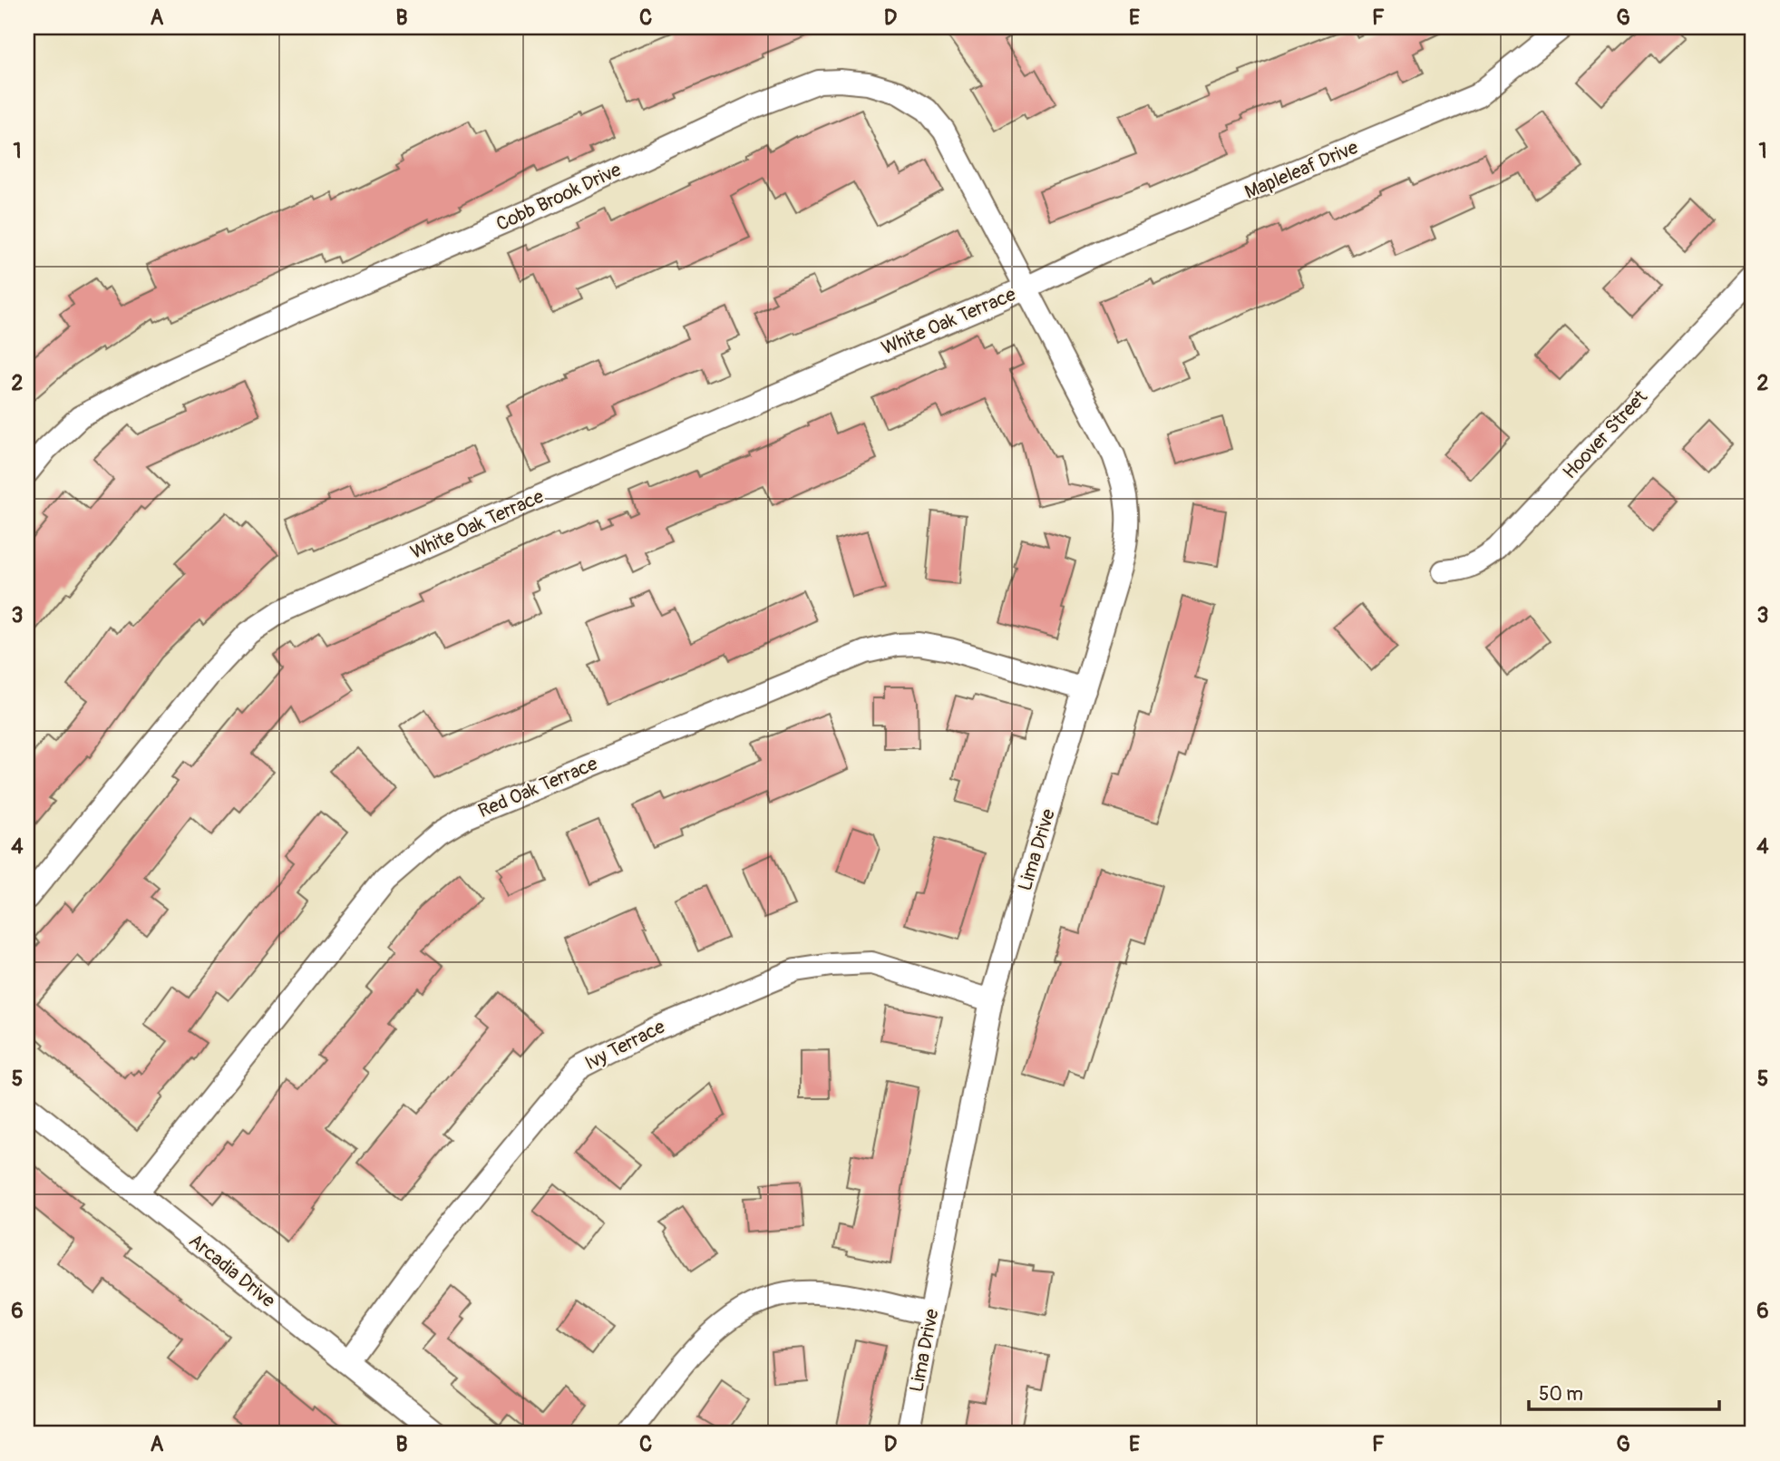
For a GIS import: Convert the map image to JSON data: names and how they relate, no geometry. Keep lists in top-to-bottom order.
{
  "streets": {
    "street": [
      "Mapleleaf Drive",
      "Cobb Brook Drive",
      "White Oak Terrace",
      "Hoover Street",
      "Red Oak Terrace",
      "Lima Drive",
      "Ivy Terrace",
      "Arcadia Drive"
    ]
  },
  "crossings": [
    ["Mapleleaf Drive", "Cobb Brook Drive"],
    ["Mapleleaf Drive", "White Oak Terrace"],
    ["Mapleleaf Drive", "Lima Drive"],
    ["Cobb Brook Drive", "White Oak Terrace"],
    ["Cobb Brook Drive", "Lima Drive"],
    ["White Oak Terrace", "Lima Drive"],
    ["Red Oak Terrace", "Lima Drive"],
    ["Red Oak Terrace", "Arcadia Drive"],
    ["Lima Drive", "Ivy Terrace"],
    ["Ivy Terrace", "Arcadia Drive"]
  ],
  "scale_bar": "50 m",
  "grid": {
    "columns": [
      "A",
      "B",
      "C",
      "D",
      "E",
      "F",
      "G"
    ],
    "rows": [
      "1",
      "2",
      "3",
      "4",
      "5",
      "6"
    ]
  }
}
